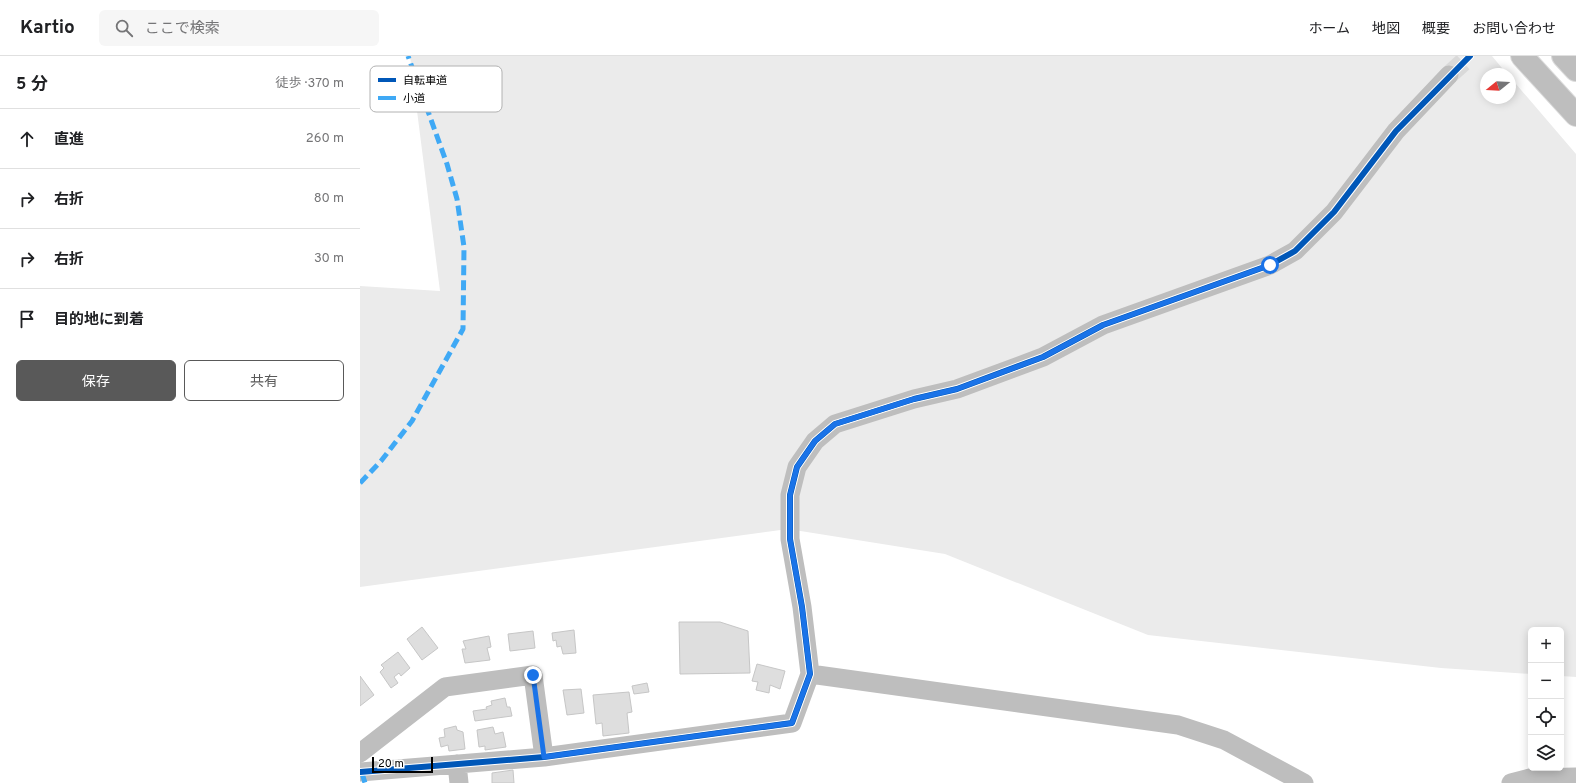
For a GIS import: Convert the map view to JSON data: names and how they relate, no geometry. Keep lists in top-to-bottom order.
{
  "legend": ["自転車道", "小道"],
  "scale_bar": "20 m",
  "north": "left",
  "page": {
    "header": "Kartio",
    "search": "ここで検索",
    "nav": [
      "ホーム",
      "地図",
      "概要",
      "お問い合わせ"
    ],
    "heading": ["5 分", "徒歩 · 370 m"],
    "list": [
      ["直進", "260 m"],
      ["右折", "80 m"],
      ["右折", "30 m"],
      "目的地に到着"
    ],
    "buttons": ["保存", "共有"],
    "map_buttons": ["+", "−"],
    "scale": "20 m"
  }
}
